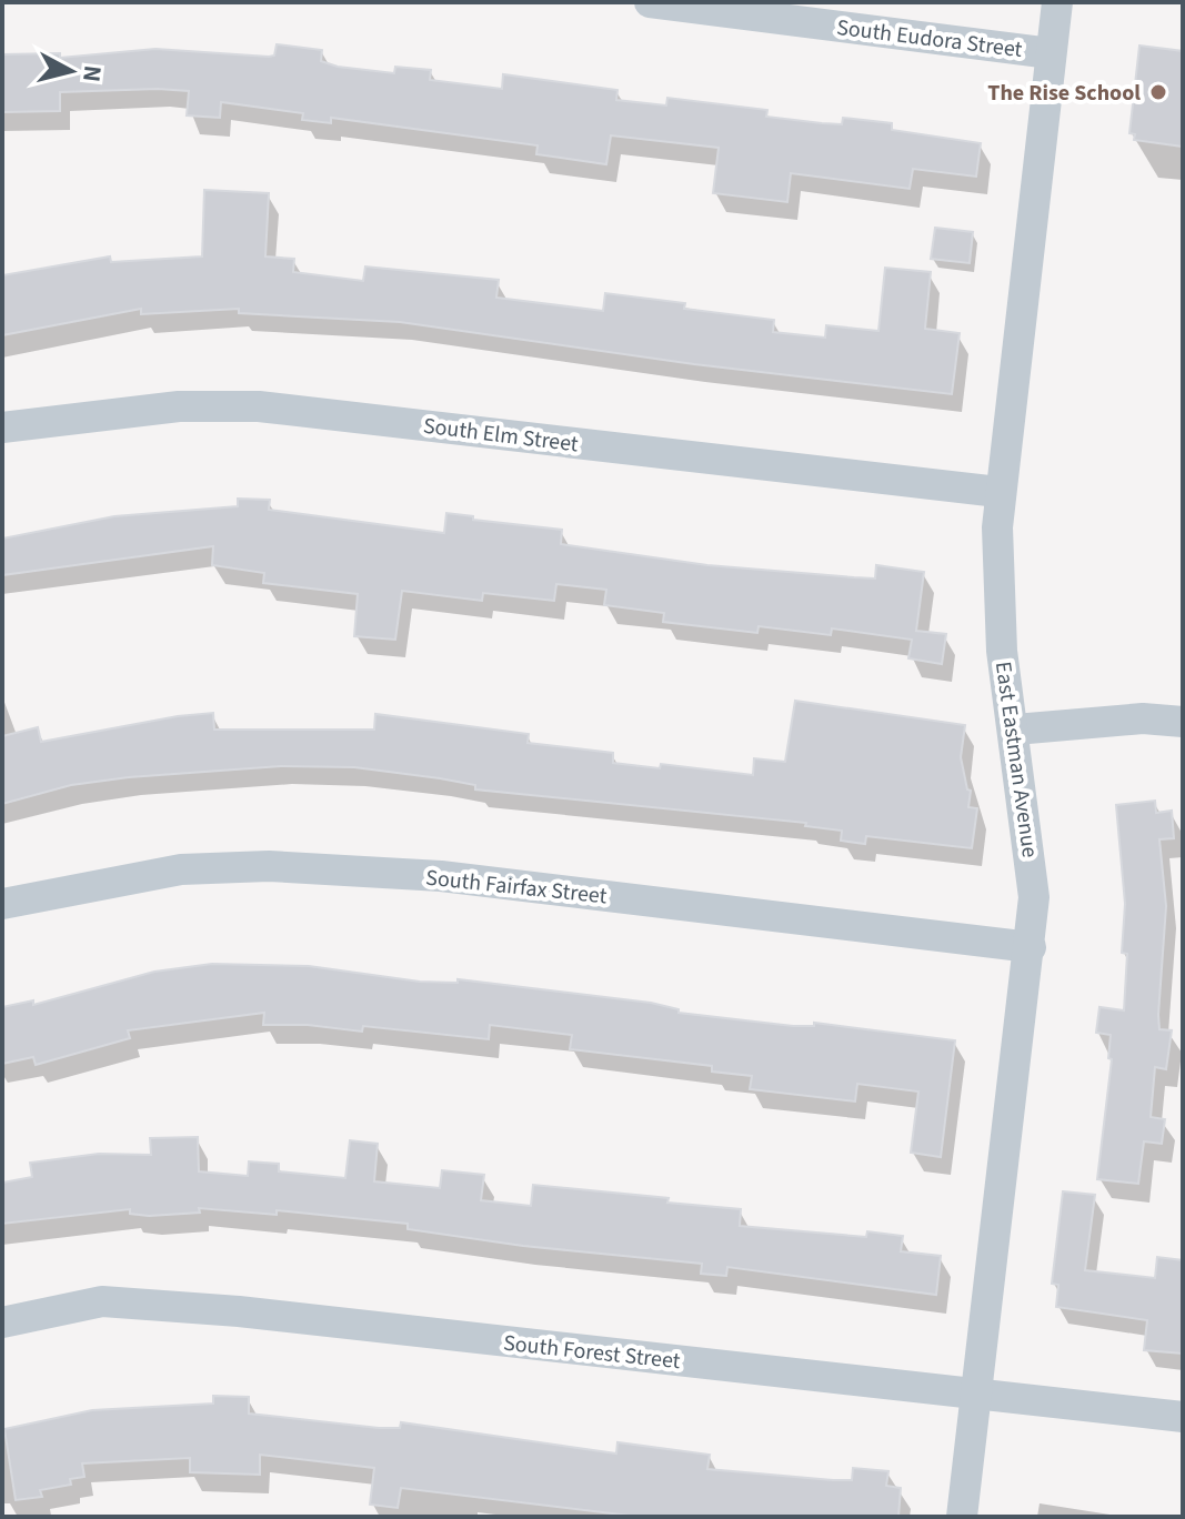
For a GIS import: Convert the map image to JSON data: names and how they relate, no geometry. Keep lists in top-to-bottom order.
{
  "streets": {
    "street": [
      "South Eudora Street",
      "South Elm Street",
      "East Eastman Avenue",
      "South Fairfax Street",
      "South Forest Street"
    ]
  },
  "crossings": [
    ["South Eudora Street", "East Eastman Avenue"],
    ["South Elm Street", "East Eastman Avenue"],
    ["East Eastman Avenue", "South Fairfax Street"],
    ["East Eastman Avenue", "South Forest Street"]
  ],
  "places": ["The Rise School"],
  "north": "right"
}
